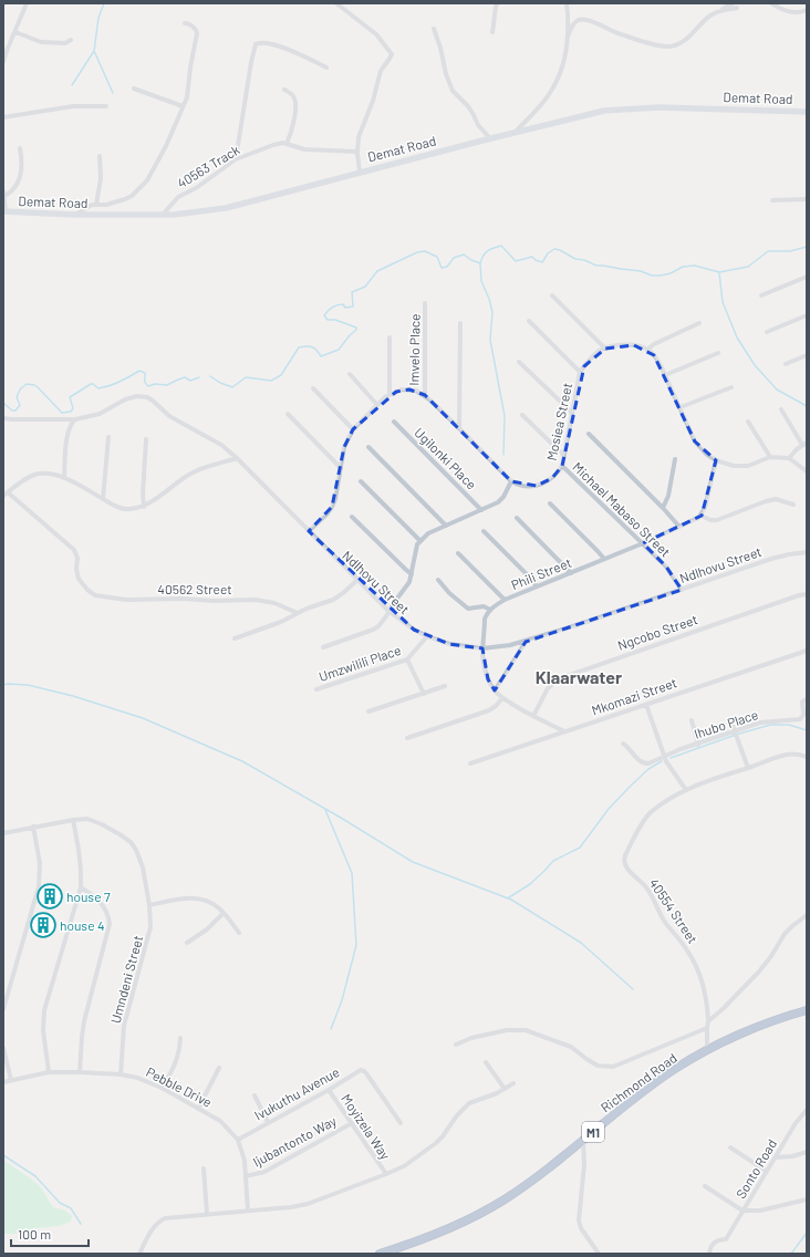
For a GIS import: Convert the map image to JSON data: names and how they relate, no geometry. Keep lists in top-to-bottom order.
{
  "streets": {
    "highway": ["Richmond Road", "M1"],
    "street": [
      "Demat Road",
      "40563 Track",
      "Imvelo Place",
      "Mosiea Street",
      "Ugilonki Place",
      "Michael Mabaso Street",
      "Ndlhovu Street",
      "Phili Street",
      "40562 Street",
      "Ngcobo Street",
      "Umzwilili Place",
      "Mkomazi Street",
      "Ihubo Place",
      "40554 Street",
      "Umndeni Street",
      "Pebble Drive",
      "Ivukuthu Avenue",
      "Moyizela Way",
      "Ijubantonto Way",
      "Sonto Road"
    ]
  },
  "crossings": [
    ["Demat Road", "40563 Track"],
    ["Mosiea Street", "Michael Mabaso Street"],
    ["Michael Mabaso Street", "Ndlhovu Street"],
    ["Michael Mabaso Street", "Phili Street"],
    ["Ndlhovu Street", "Umzwilili Place"],
    ["Umndeni Street", "Pebble Drive"],
    ["Pebble Drive", "Ivukuthu Avenue"],
    ["Pebble Drive", "Ijubantonto Way"],
    ["Ivukuthu Avenue", "Moyizela Way"],
    ["Moyizela Way", "Ijubantonto Way"]
  ],
  "districts": ["Klaarwater"],
  "places": {
    "building": ["house 7", "house 4"]
  },
  "scale_bar": "100 m"
}
